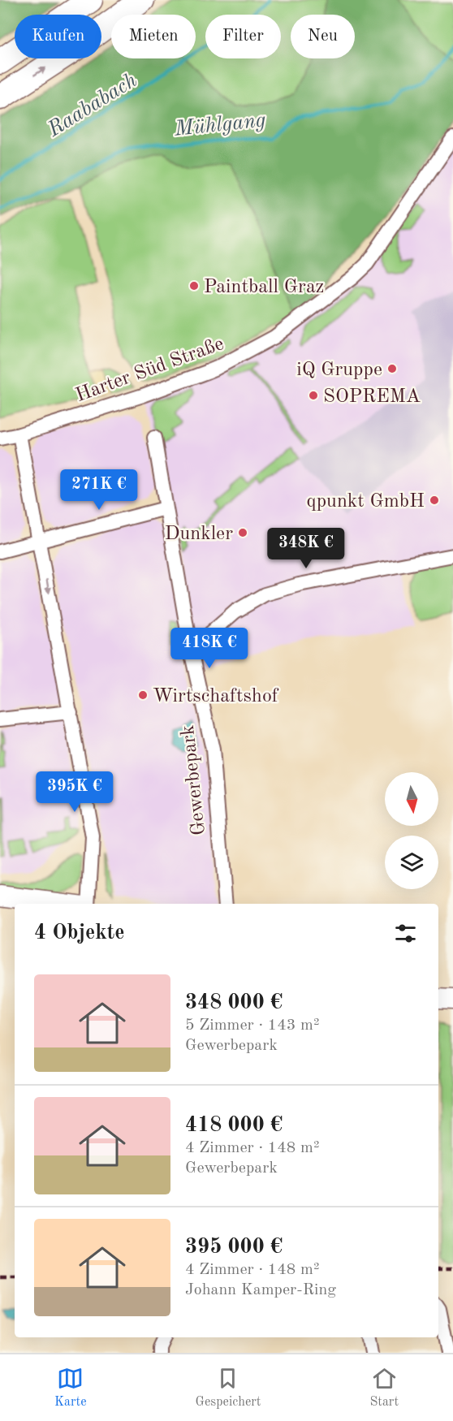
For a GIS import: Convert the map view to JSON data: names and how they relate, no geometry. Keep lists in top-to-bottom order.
{
  "streets": {
    "street": ["Harter Süd Straße", "Gewerbepark"]
  },
  "water": ["Raababach", "Mühlgang"],
  "places": [
    "Paintball Graz",
    "iQ Gruppe",
    "SOPREMA",
    "qpunkt GmbH",
    "Dunkler",
    "Wirtschaftshof"
  ],
  "north": "bottom",
  "page": {
    "chip": [
      "Kaufen",
      "Mieten",
      "Filter",
      "Neu"
    ],
    "price": [
      "271K €",
      "348K €",
      "418K €",
      "395K €"
    ],
    "heading": "4 Objekte",
    "list": [
      {
        "name": "348 000 €",
        "note": "5 Zimmer · 143 m² · Gewerbepark"
      },
      {
        "name": "418 000 €",
        "note": "4 Zimmer · 148 m² · Gewerbepark"
      },
      {
        "name": "395 000 €",
        "note": "4 Zimmer · 148 m² · Johann Kamper-Ring"
      }
    ],
    "tabs": ["Karte", "Gespeichert", "Start"]
  }
}
